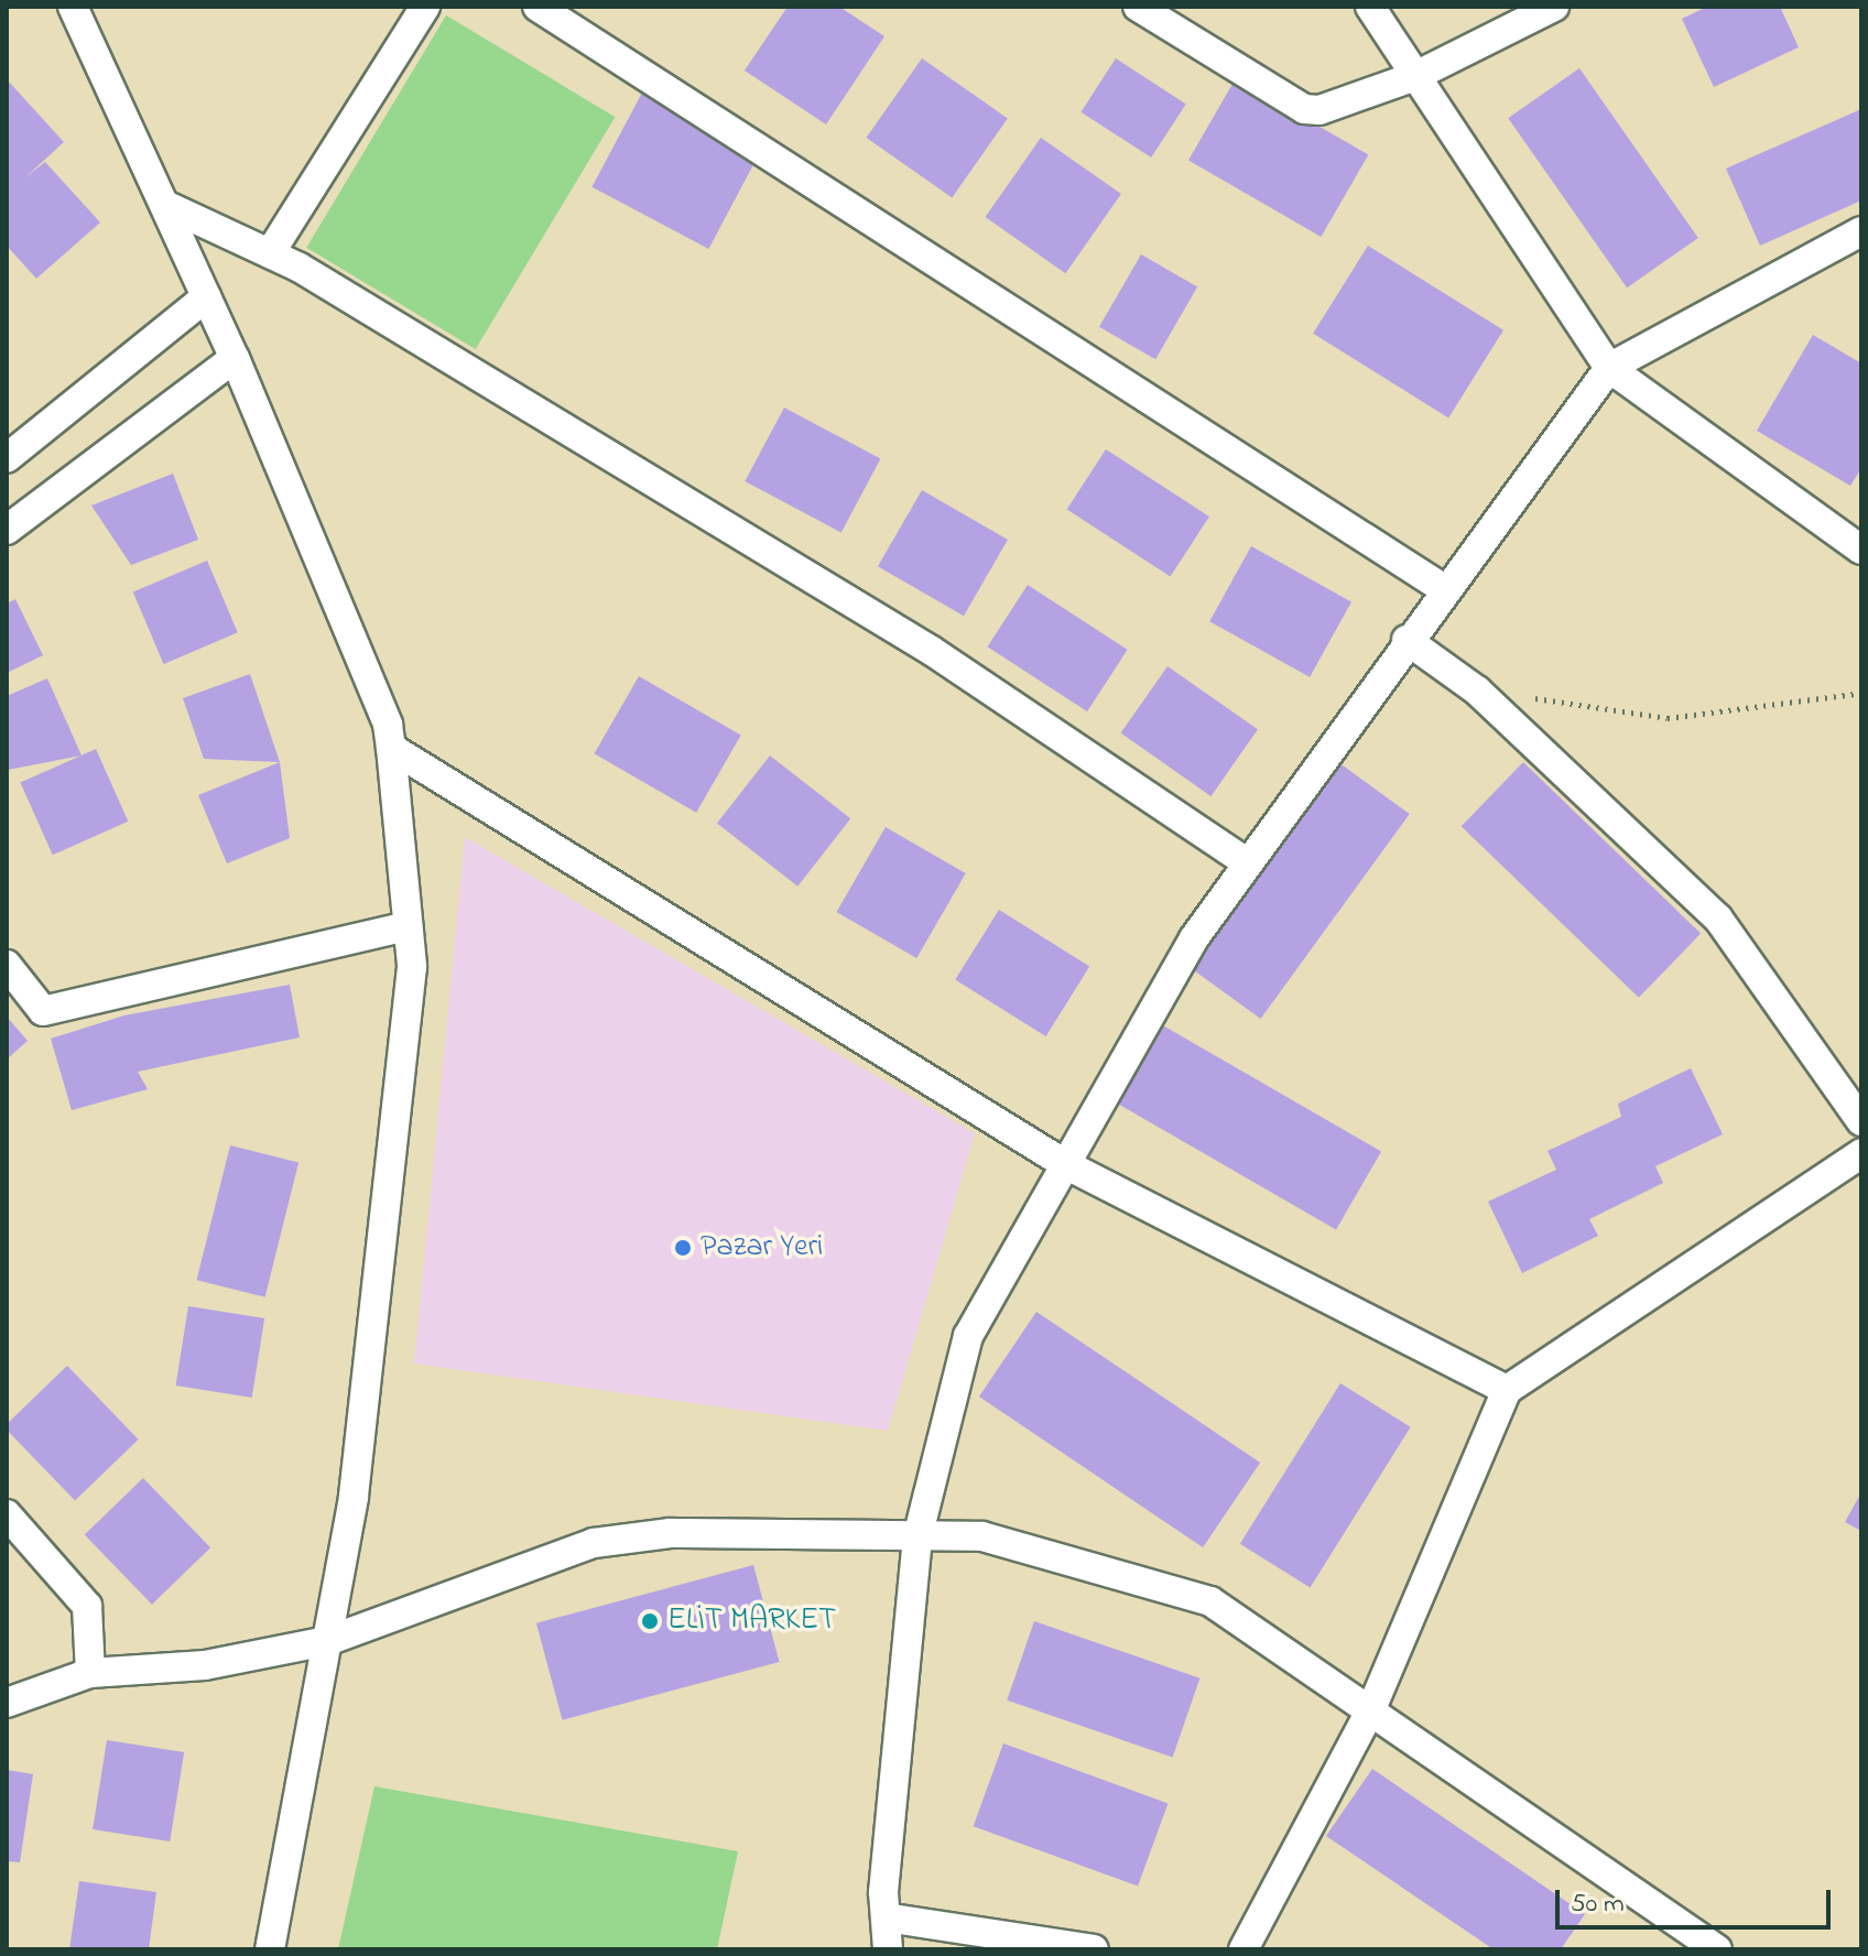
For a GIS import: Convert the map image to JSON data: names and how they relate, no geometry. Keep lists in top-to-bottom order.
{
  "places": ["Pazar Yeri", "ELİT MARKET"],
  "scale_bar": "50 m"
}
